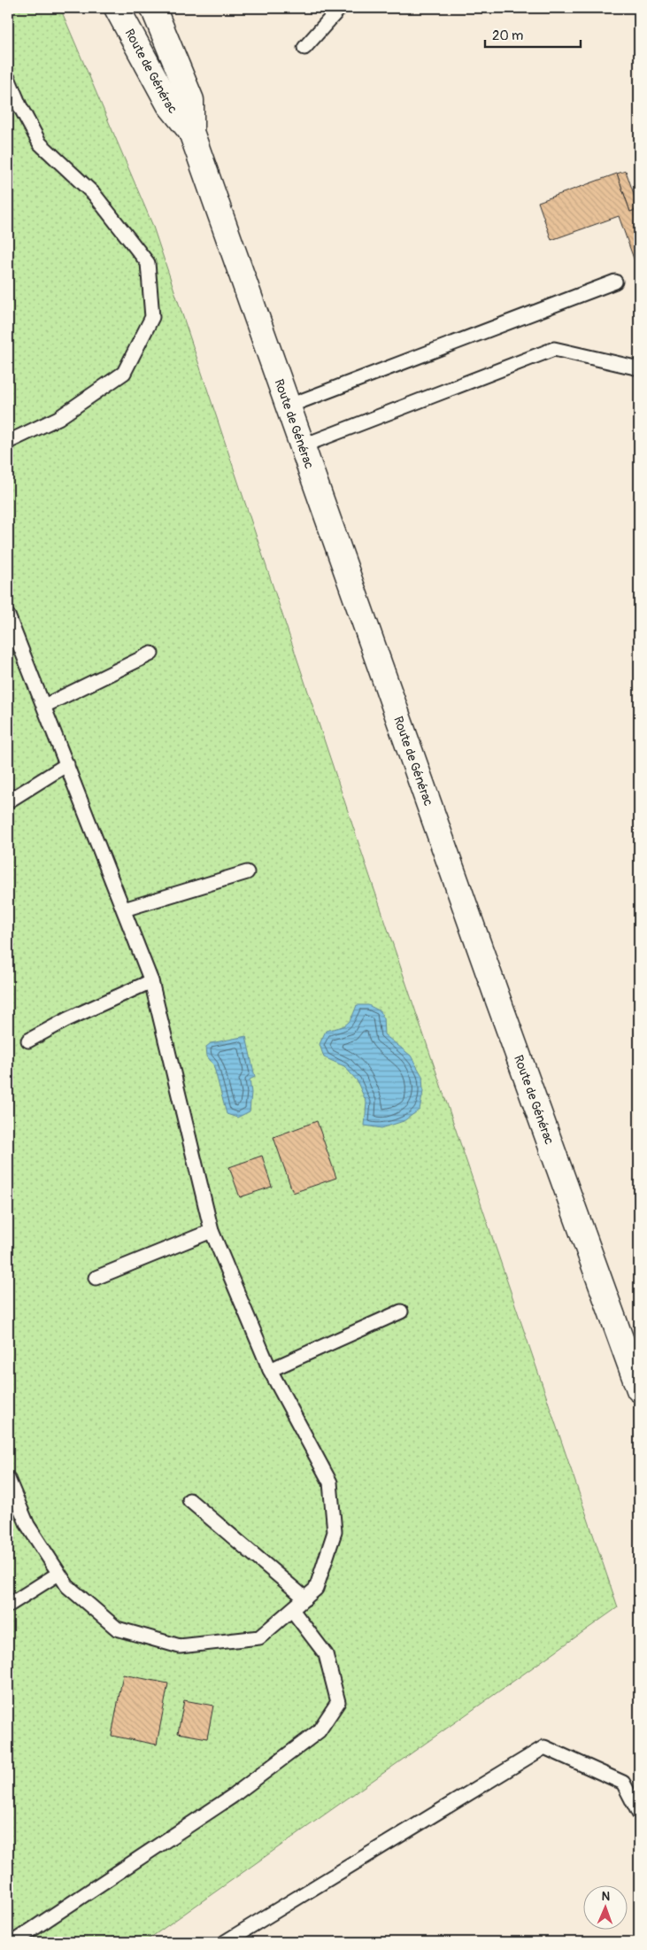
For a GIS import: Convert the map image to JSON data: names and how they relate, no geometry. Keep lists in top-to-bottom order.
{
  "streets": {
    "street": ["Route de Générac"]
  },
  "scale_bar": "20 m",
  "north": "top"
}
